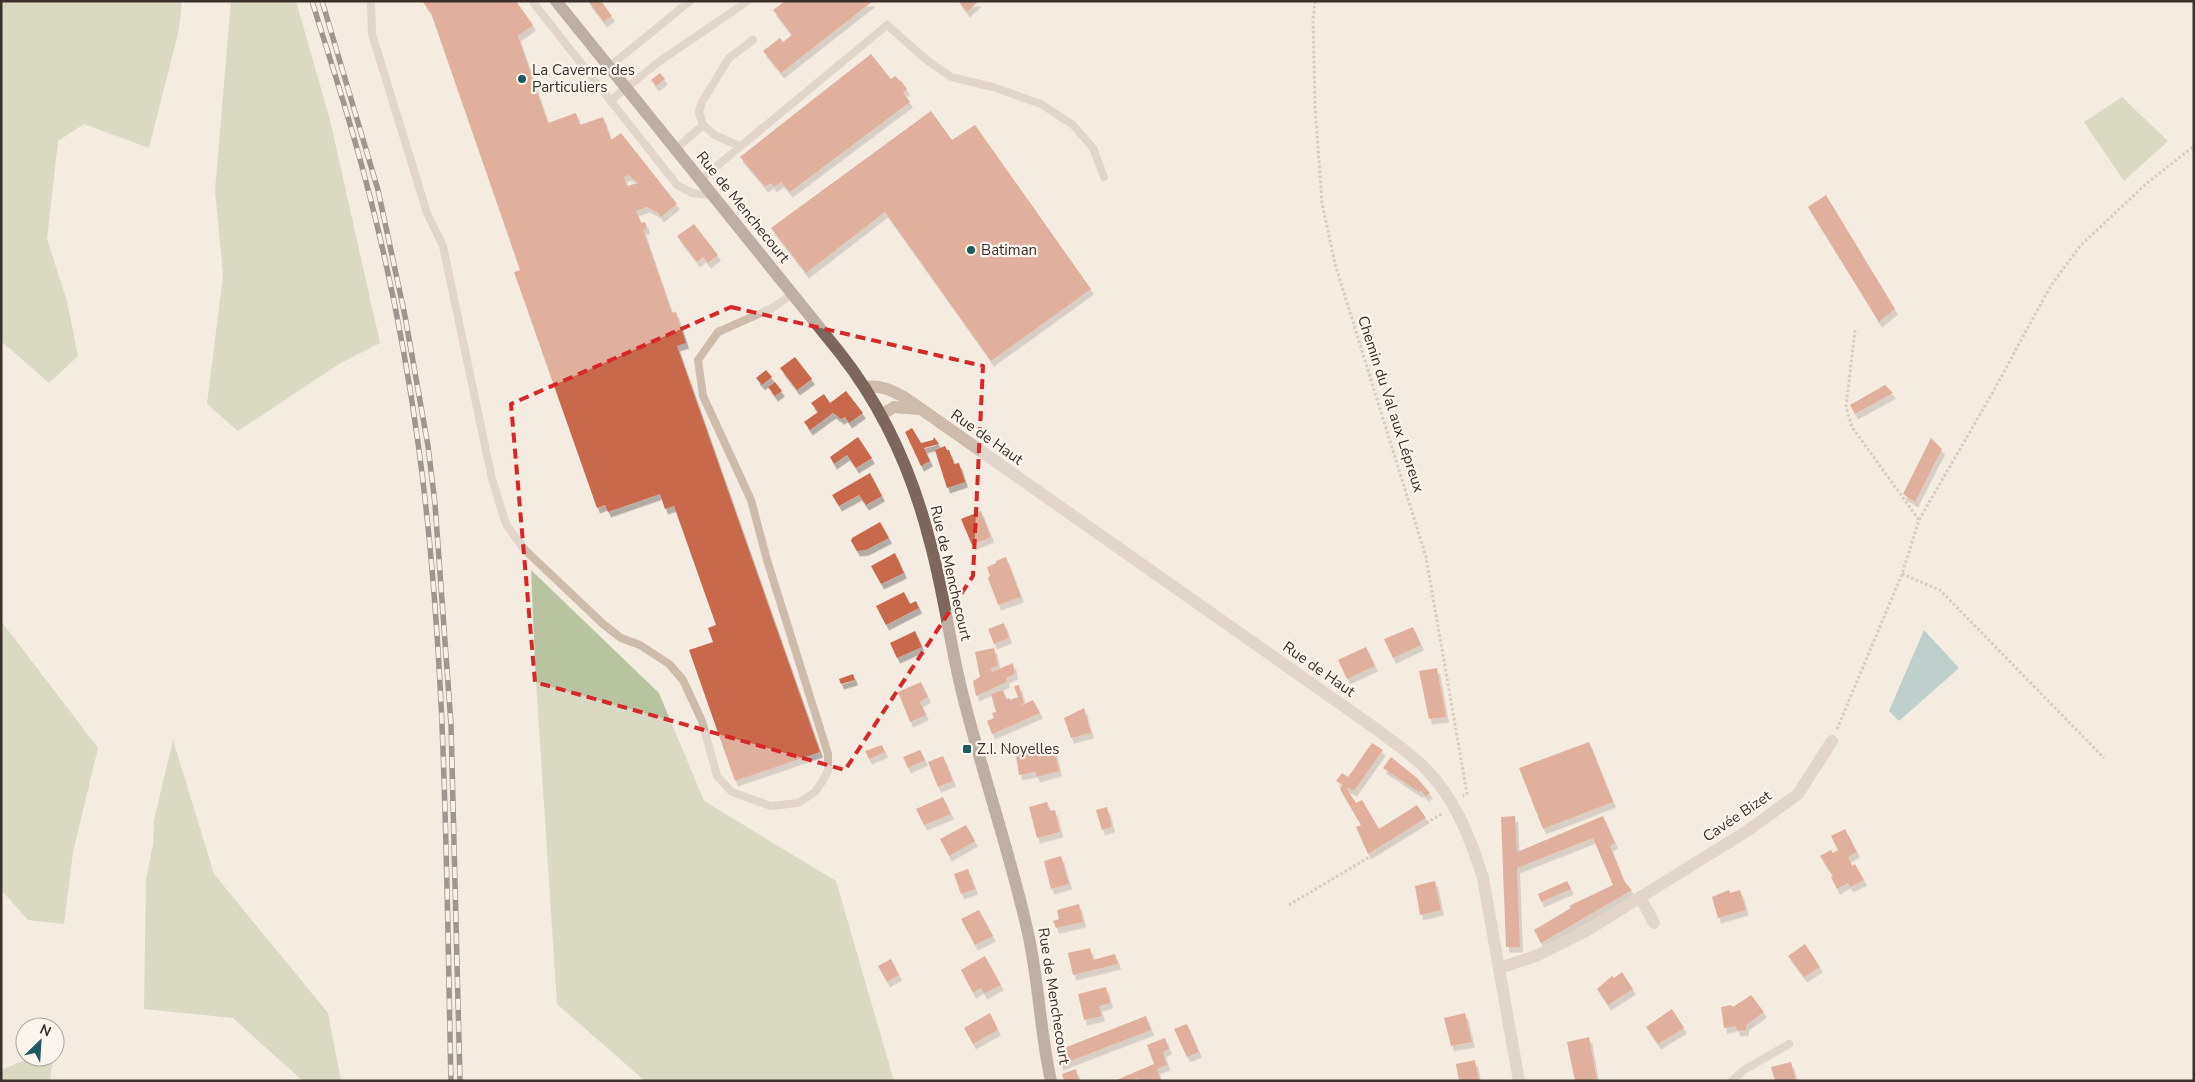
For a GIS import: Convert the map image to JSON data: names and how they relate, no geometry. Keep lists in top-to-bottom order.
{
  "streets": {
    "main road": ["Rue de Menchecourt"],
    "street": ["Rue de Haut", "Cavée Bizet"],
    "path": ["Chemin du Val aux Lépreux"]
  },
  "crossings": [
    ["Rue de Menchecourt", "Rue de Haut"],
    ["Chemin du Val aux Lépreux", "Rue de Haut"],
    ["Rue de Haut", "Cavée Bizet"]
  ],
  "places": {
    "other": ["La Caverne des Particuliers", "Batiman"],
    "transit": ["Z.I. Noyelles"]
  },
  "north": "top right"
}
